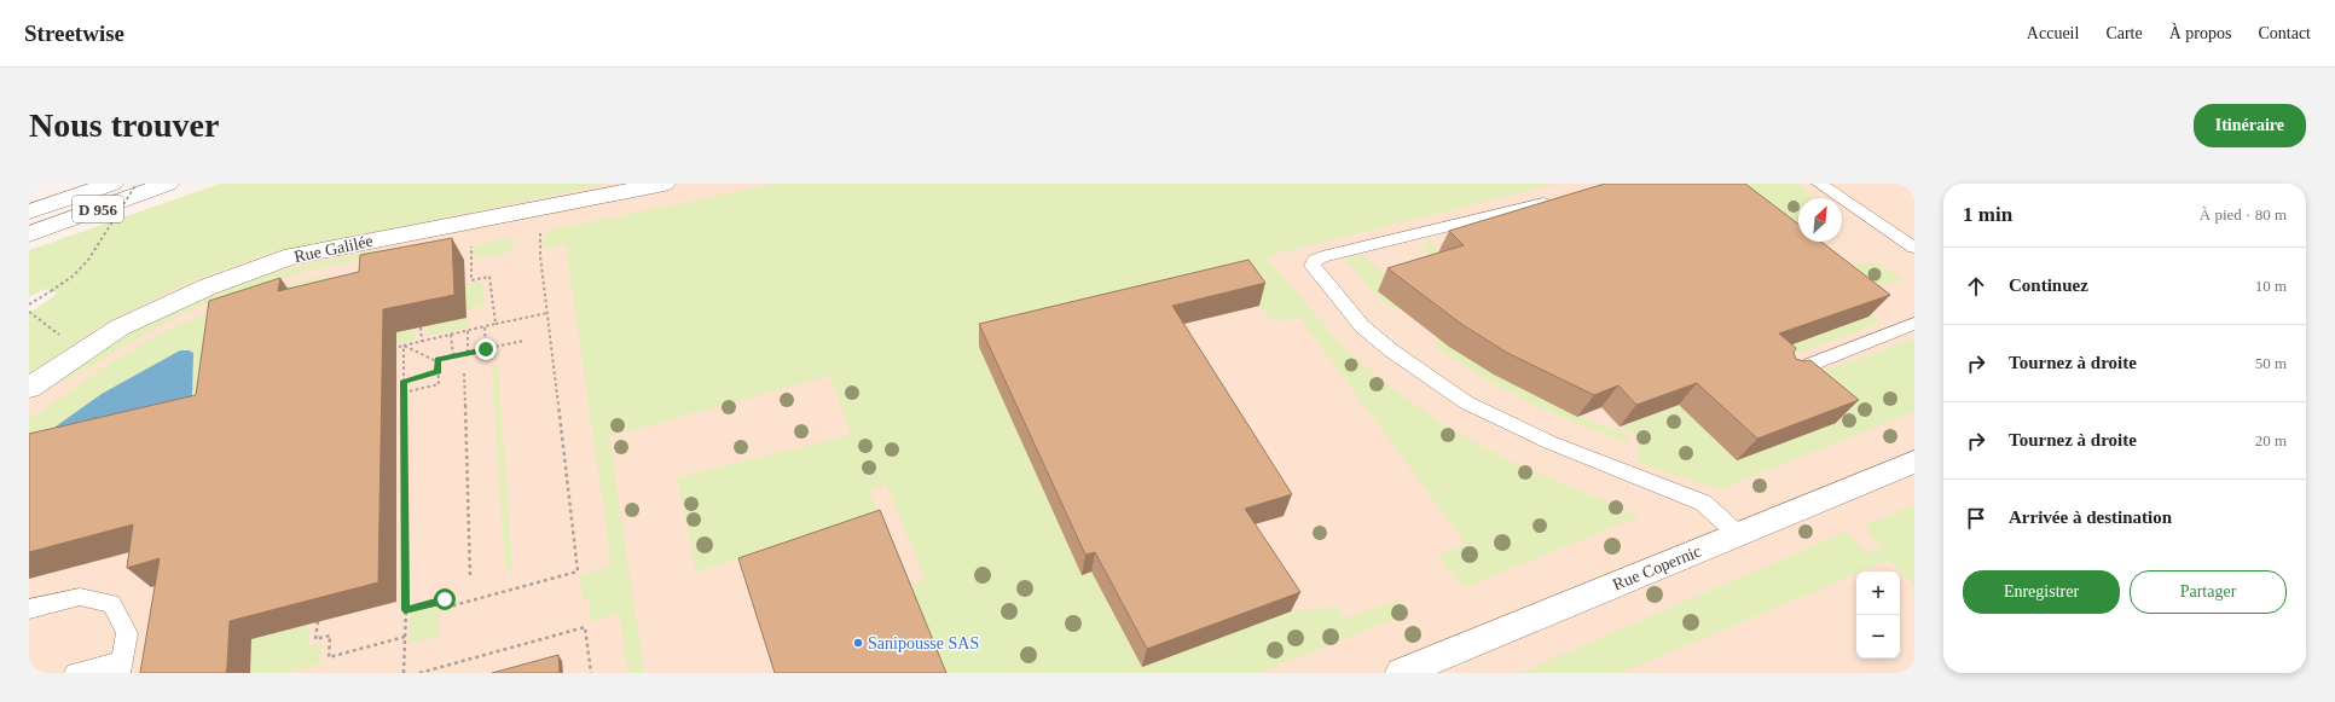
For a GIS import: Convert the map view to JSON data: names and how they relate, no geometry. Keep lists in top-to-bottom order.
{
  "streets": {
    "main road": ["D 956", "Rue Galilée", "Rue Copernic"]
  },
  "places": ["Sanipousse SAS"],
  "north": "top right",
  "page": {
    "header": "Streetwise",
    "nav": [
      "Accueil",
      "Carte",
      "À propos",
      "Contact"
    ],
    "buttons": [
      "Itinéraire",
      ["Enregistrer", "Partager"]
    ],
    "title": "Nous trouver",
    "heading": ["1 min", "À pied · 80 m"],
    "list": [
      ["Continuez", "10 m"],
      ["Tournez à droite", "50 m"],
      ["Tournez à droite", "20 m"],
      "Arrivée à destination"
    ],
    "map_buttons": ["+", "−"]
  }
}
